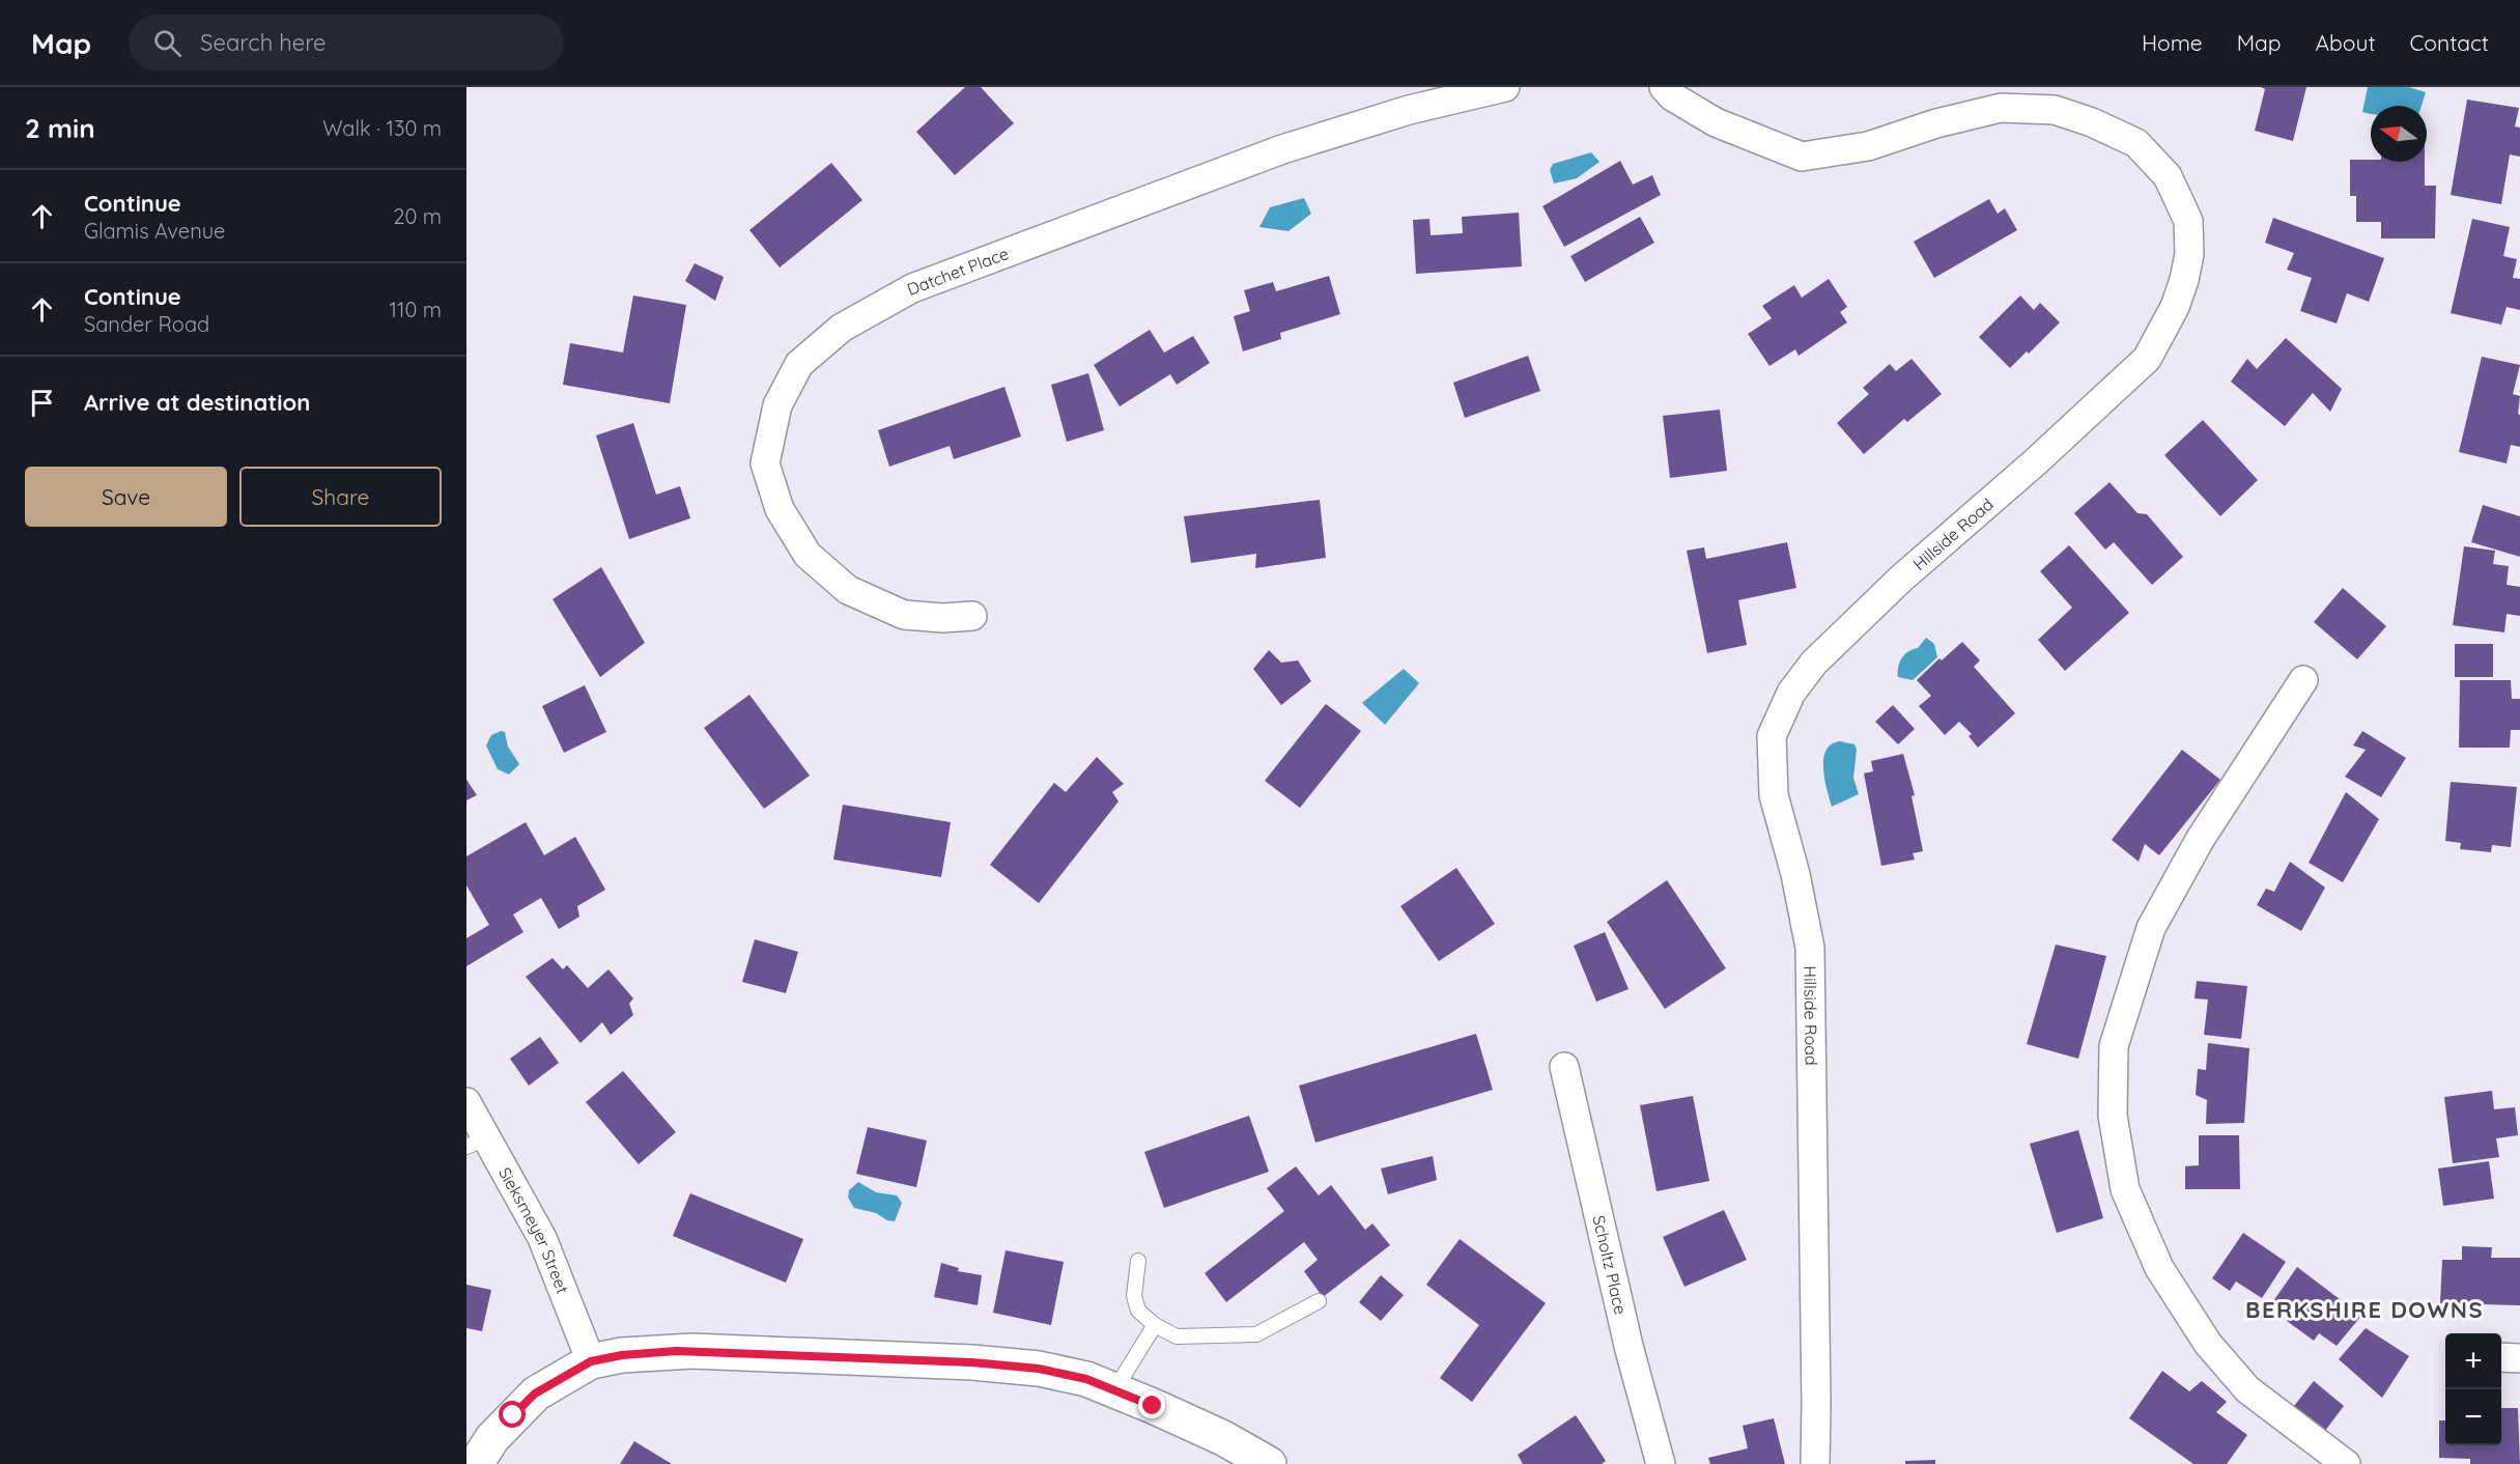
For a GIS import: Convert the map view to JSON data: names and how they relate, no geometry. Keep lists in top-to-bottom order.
{
  "streets": {
    "street": [
      "Datchet Place",
      "Hillside Road",
      "Sieksmeyer Street",
      "Scholtz Place"
    ]
  },
  "districts": ["BERKSHIRE DOWNS"],
  "north": "left",
  "page": {
    "header": "Map",
    "search": "Search here",
    "nav": [
      "Home",
      "Map",
      "About",
      "Contact"
    ],
    "heading": ["2 min", "Walk · 130 m"],
    "list": [
      ["Continue", "Glamis Avenue", "20 m"],
      ["Continue", "Sander Road", "110 m"],
      "Arrive at destination"
    ],
    "buttons": ["Save", "Share"],
    "map_buttons": ["+", "−"]
  }
}
